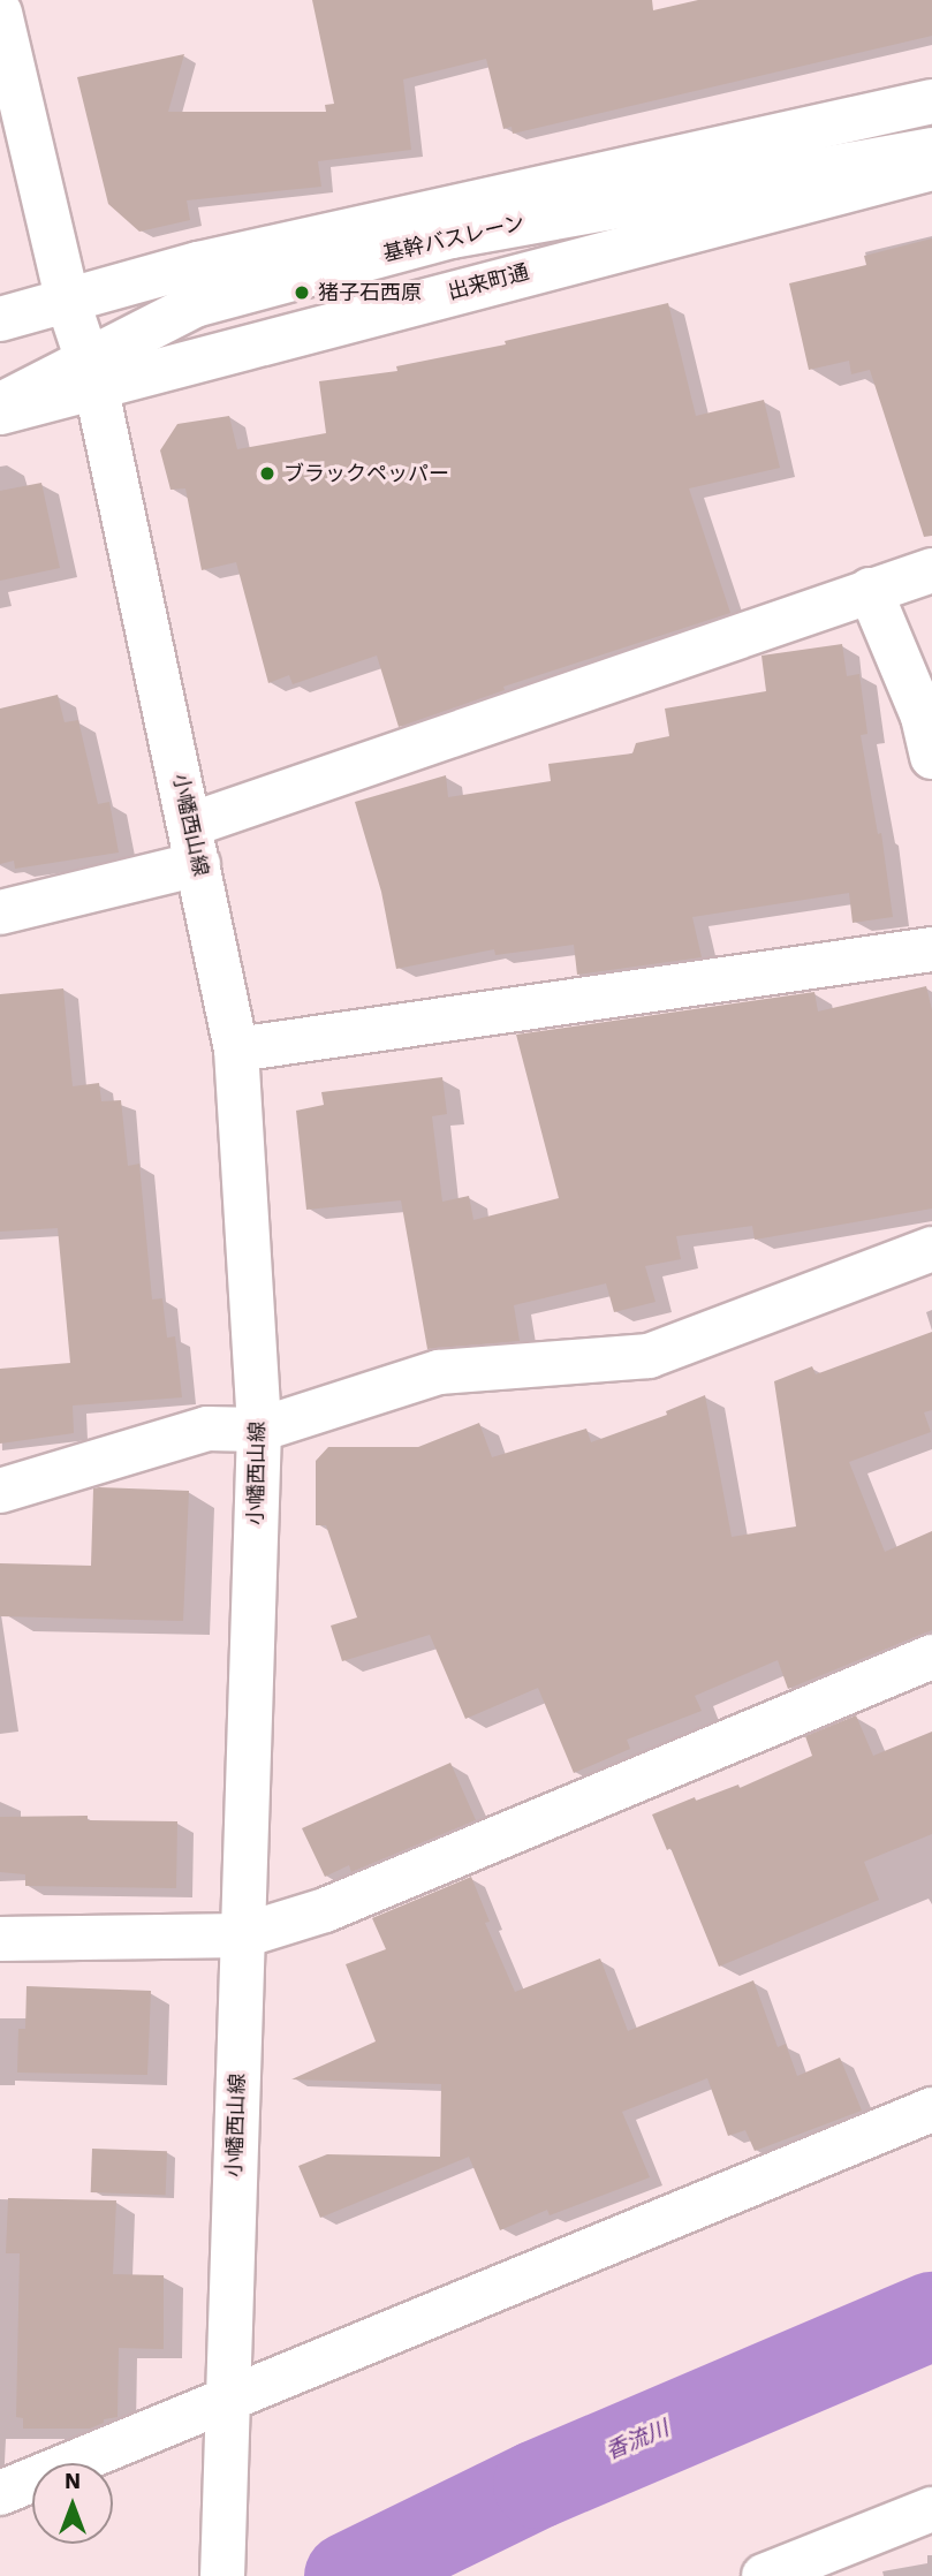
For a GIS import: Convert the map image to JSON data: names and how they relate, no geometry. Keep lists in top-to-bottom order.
{
  "streets": {
    "street": ["基幹バスレーン", "出来町通", "小幡西山線"]
  },
  "crossings": [
    ["基幹バスレーン", "出来町通"],
    ["基幹バスレーン", "小幡西山線"],
    ["出来町通", "小幡西山線"]
  ],
  "water": ["香流川"],
  "places": ["猪子石西原", "ブラックペッパー"],
  "north": "top"
}
